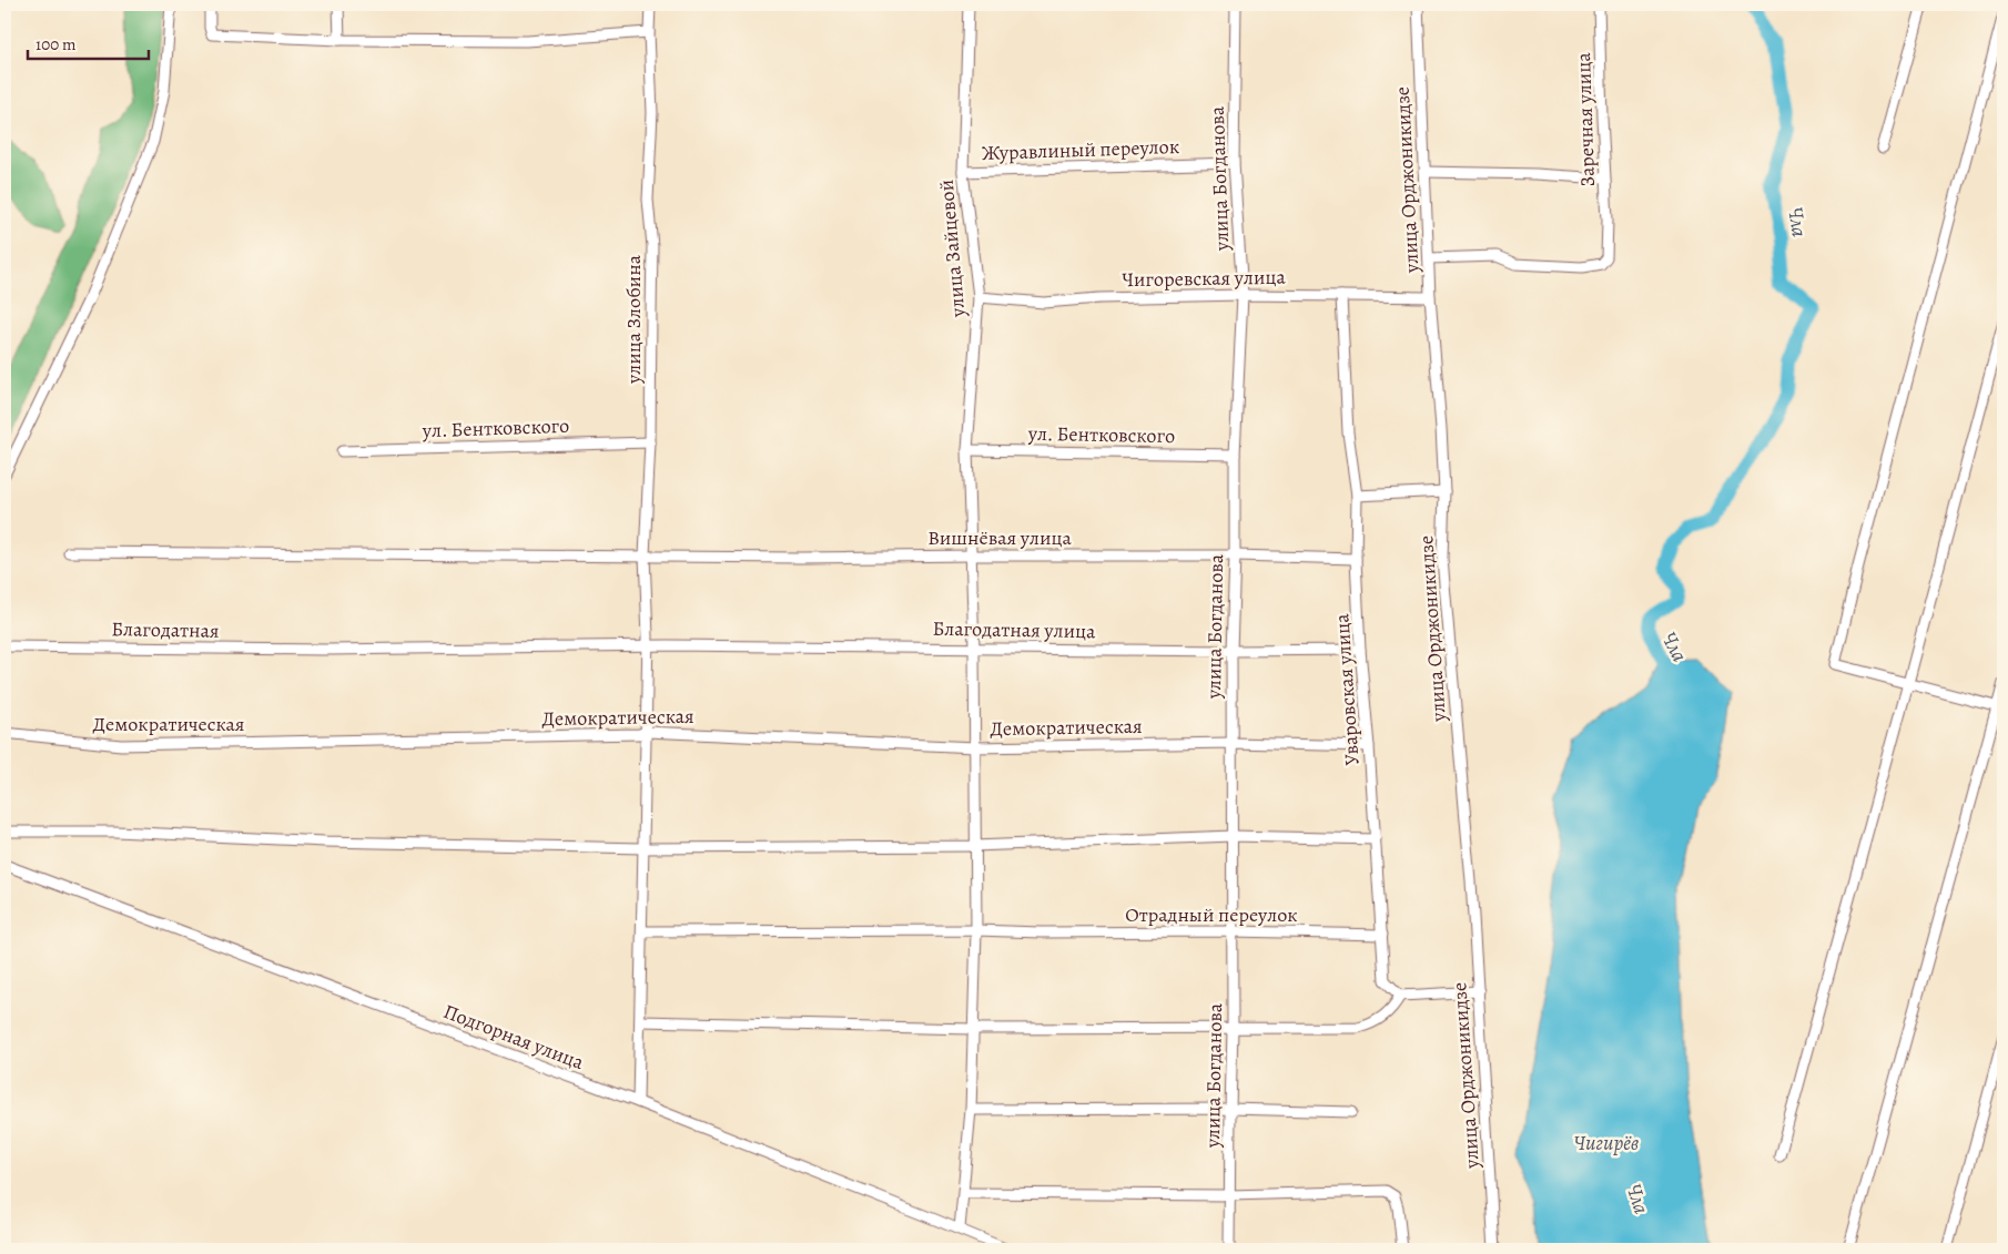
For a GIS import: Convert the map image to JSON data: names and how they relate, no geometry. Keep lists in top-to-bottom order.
{
  "streets": {
    "street": [
      "Заречная улица",
      "Журавлиный переулок",
      "улица Богданова",
      "улица Орджоникидзе",
      "улица Зайцевой",
      "Чигоревская улица",
      "улица Злобина",
      "ул. Бентковского",
      "Вишнёвая улица",
      "Благодатная",
      "Благодатная улица",
      "Уваровская улица",
      "Демократическая",
      "Отрадный переулок",
      "Подгорная улица"
    ]
  },
  "crossings": [
    ["Заречная улица", "улица Орджоникидзе"],
    ["Журавлиный переулок", "улица Богданова"],
    ["Журавлиный переулок", "улица Зайцевой"],
    ["улица Богданова", "Чигоревская улица"],
    ["улица Богданова", "ул. Бентковского"],
    ["улица Богданова", "Вишнёвая улица"],
    ["улица Богданова", "Благодатная улица"],
    ["улица Богданова", "Демократическая"],
    ["улица Богданова", "Отрадный переулок"],
    ["улица Орджоникидзе", "Чигоревская улица"],
    ["улица Зайцевой", "Чигоревская улица"],
    ["улица Зайцевой", "ул. Бентковского"],
    ["улица Зайцевой", "Вишнёвая улица"],
    ["улица Зайцевой", "Благодатная улица"],
    ["улица Зайцевой", "Демократическая"],
    ["улица Зайцевой", "Отрадный переулок"],
    ["улица Зайцевой", "Подгорная улица"],
    ["Чигоревская улица", "Уваровская улица"],
    ["улица Злобина", "ул. Бентковского"],
    ["улица Злобина", "Вишнёвая улица"],
    ["улица Злобина", "Благодатная"],
    ["улица Злобина", "Благодатная улица"],
    ["улица Злобина", "Демократическая"],
    ["улица Злобина", "Отрадный переулок"],
    ["улица Злобина", "Подгорная улица"],
    ["Вишнёвая улица", "Уваровская улица"],
    ["Благодатная", "Благодатная улица"],
    ["Благодатная улица", "Уваровская улица"],
    ["Уваровская улица", "Демократическая"],
    ["Уваровская улица", "Отрадный переулок"]
  ],
  "water": ["Чла", "Чигирёв"],
  "scale_bar": "100 m"
}
